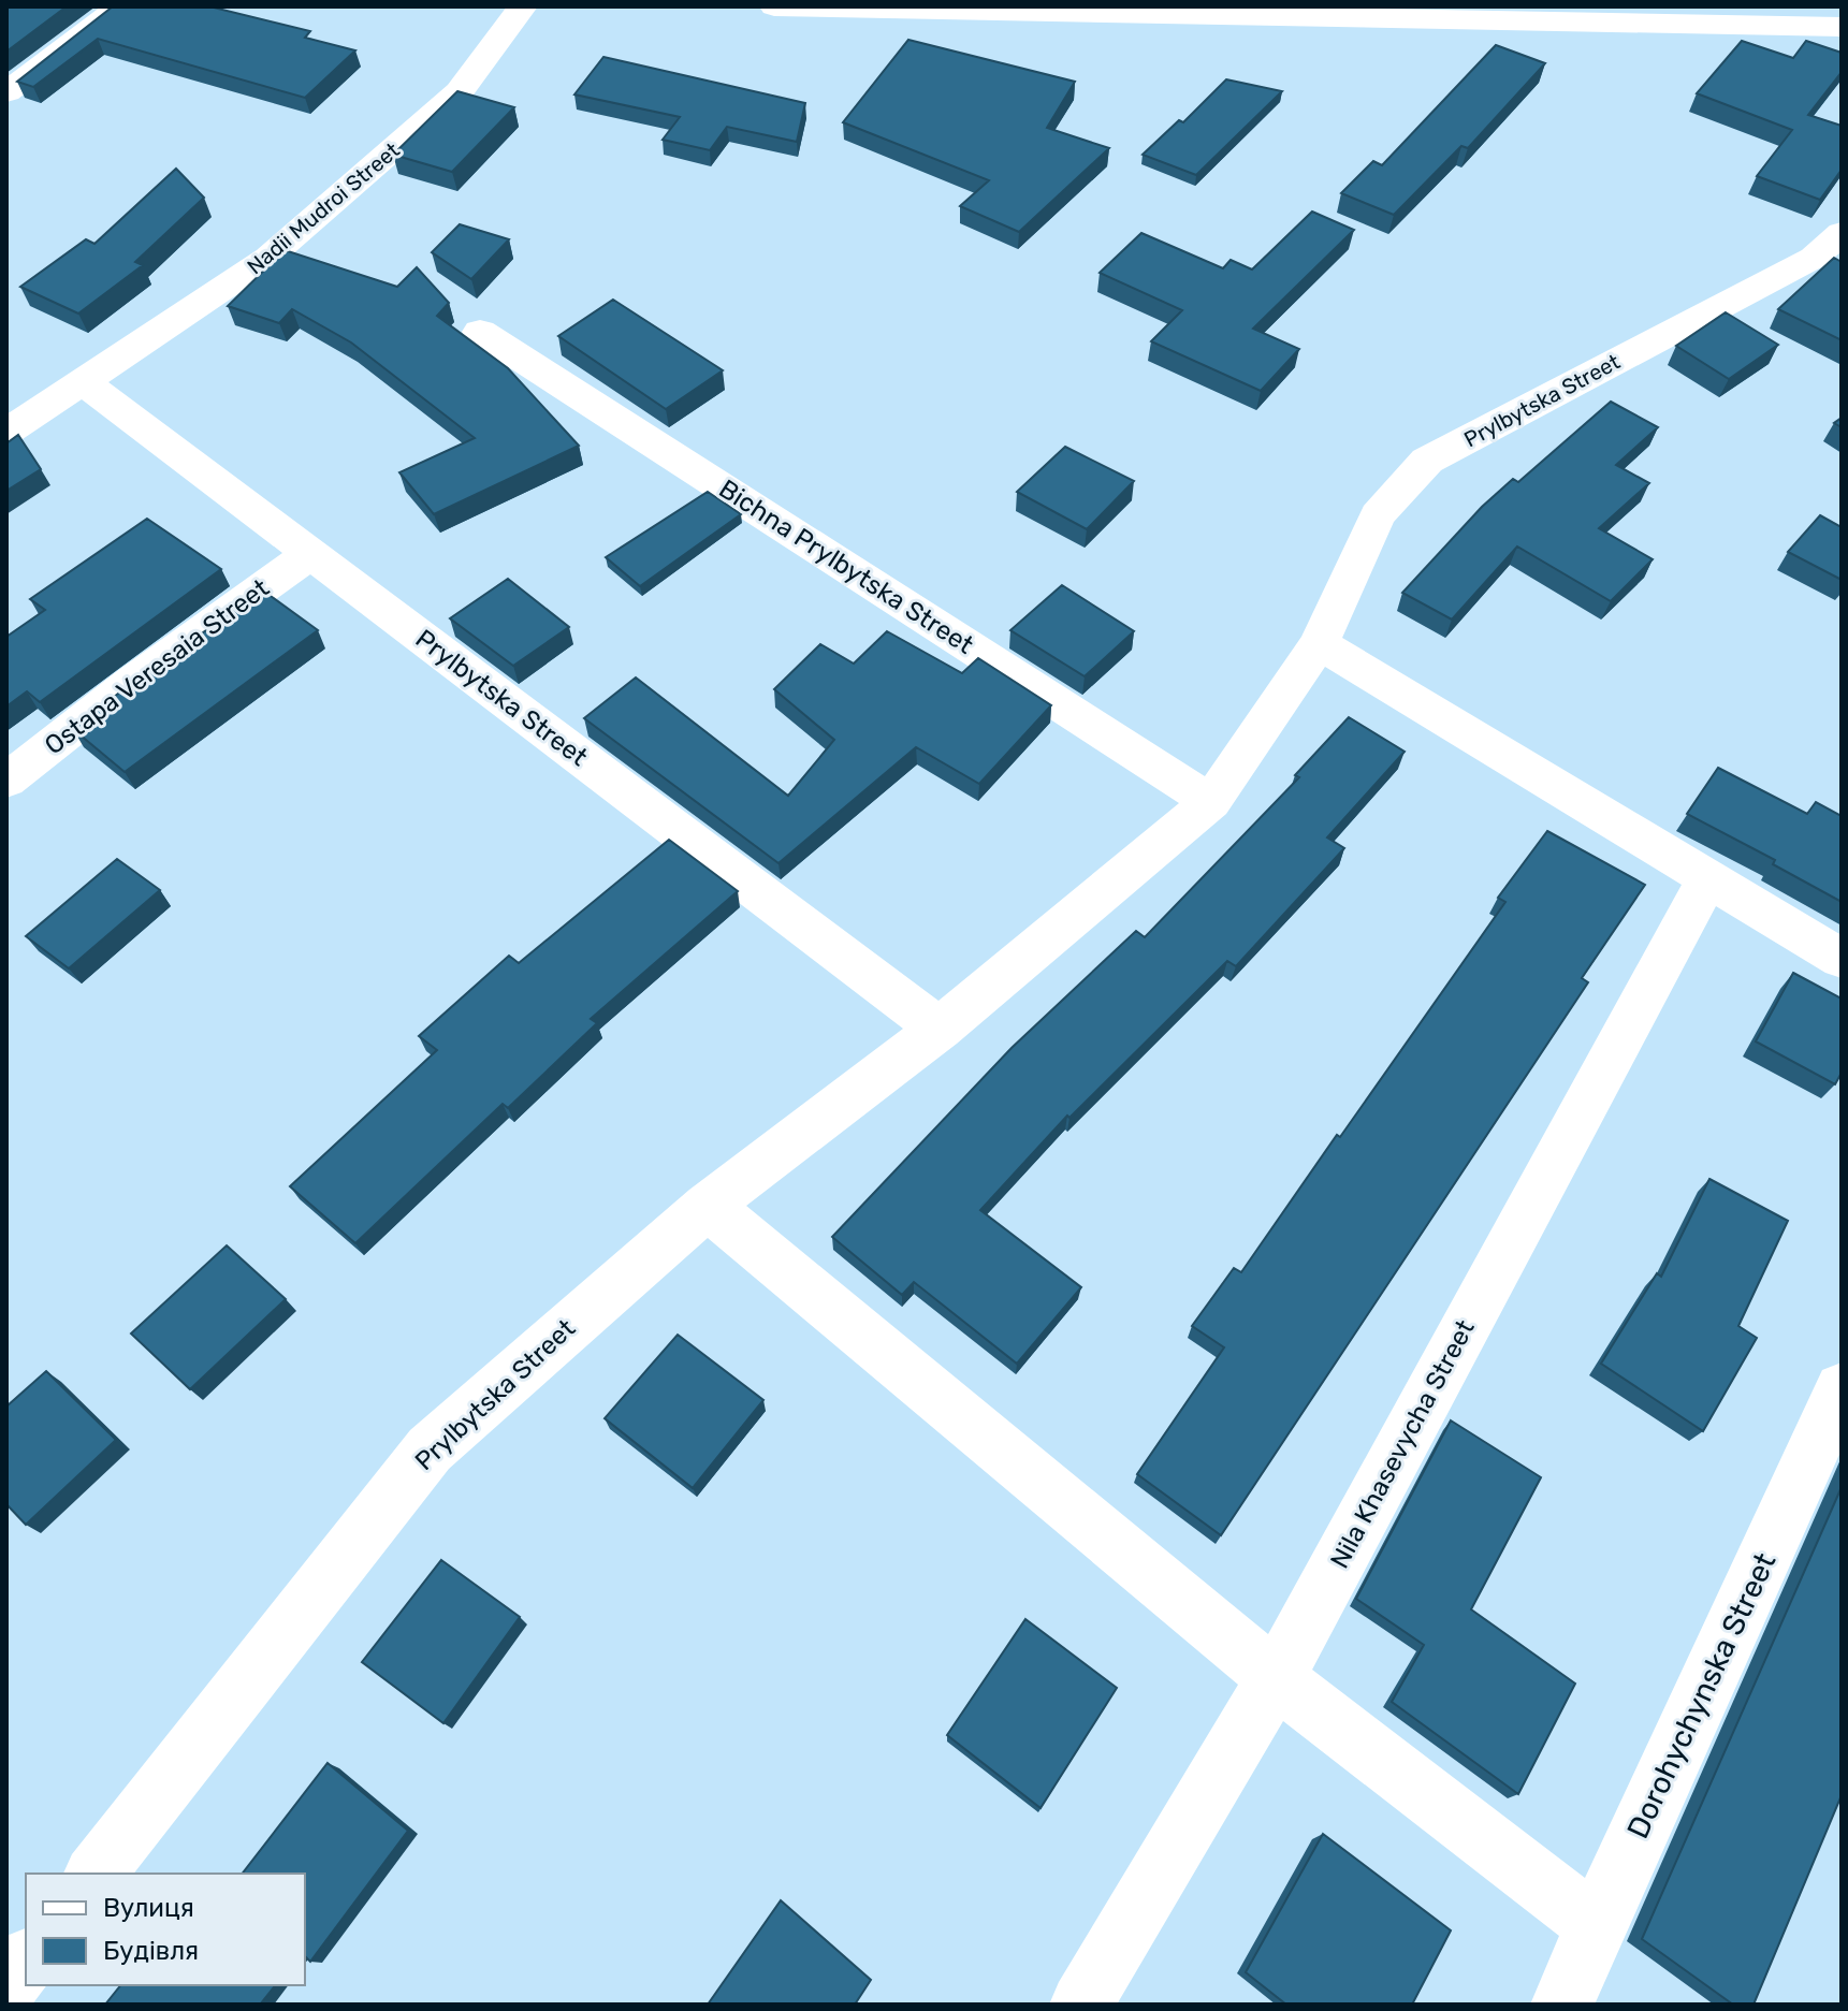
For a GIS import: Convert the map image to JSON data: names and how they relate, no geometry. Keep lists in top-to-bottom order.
{
  "streets": {
    "street": [
      "Nadii Mudroi Street",
      "Prylbytska Street",
      "Bichna Prylbytska Street",
      "Ostapa Veresaia Street",
      "Nila Khasevycha Street",
      "Dorohychynska Street"
    ]
  },
  "crossings": [
    ["Nadii Mudroi Street", "Prylbytska Street"],
    ["Prylbytska Street", "Bichna Prylbytska Street"],
    ["Prylbytska Street", "Ostapa Veresaia Street"]
  ],
  "legend": ["Вулиця", "Будівля"]
}
